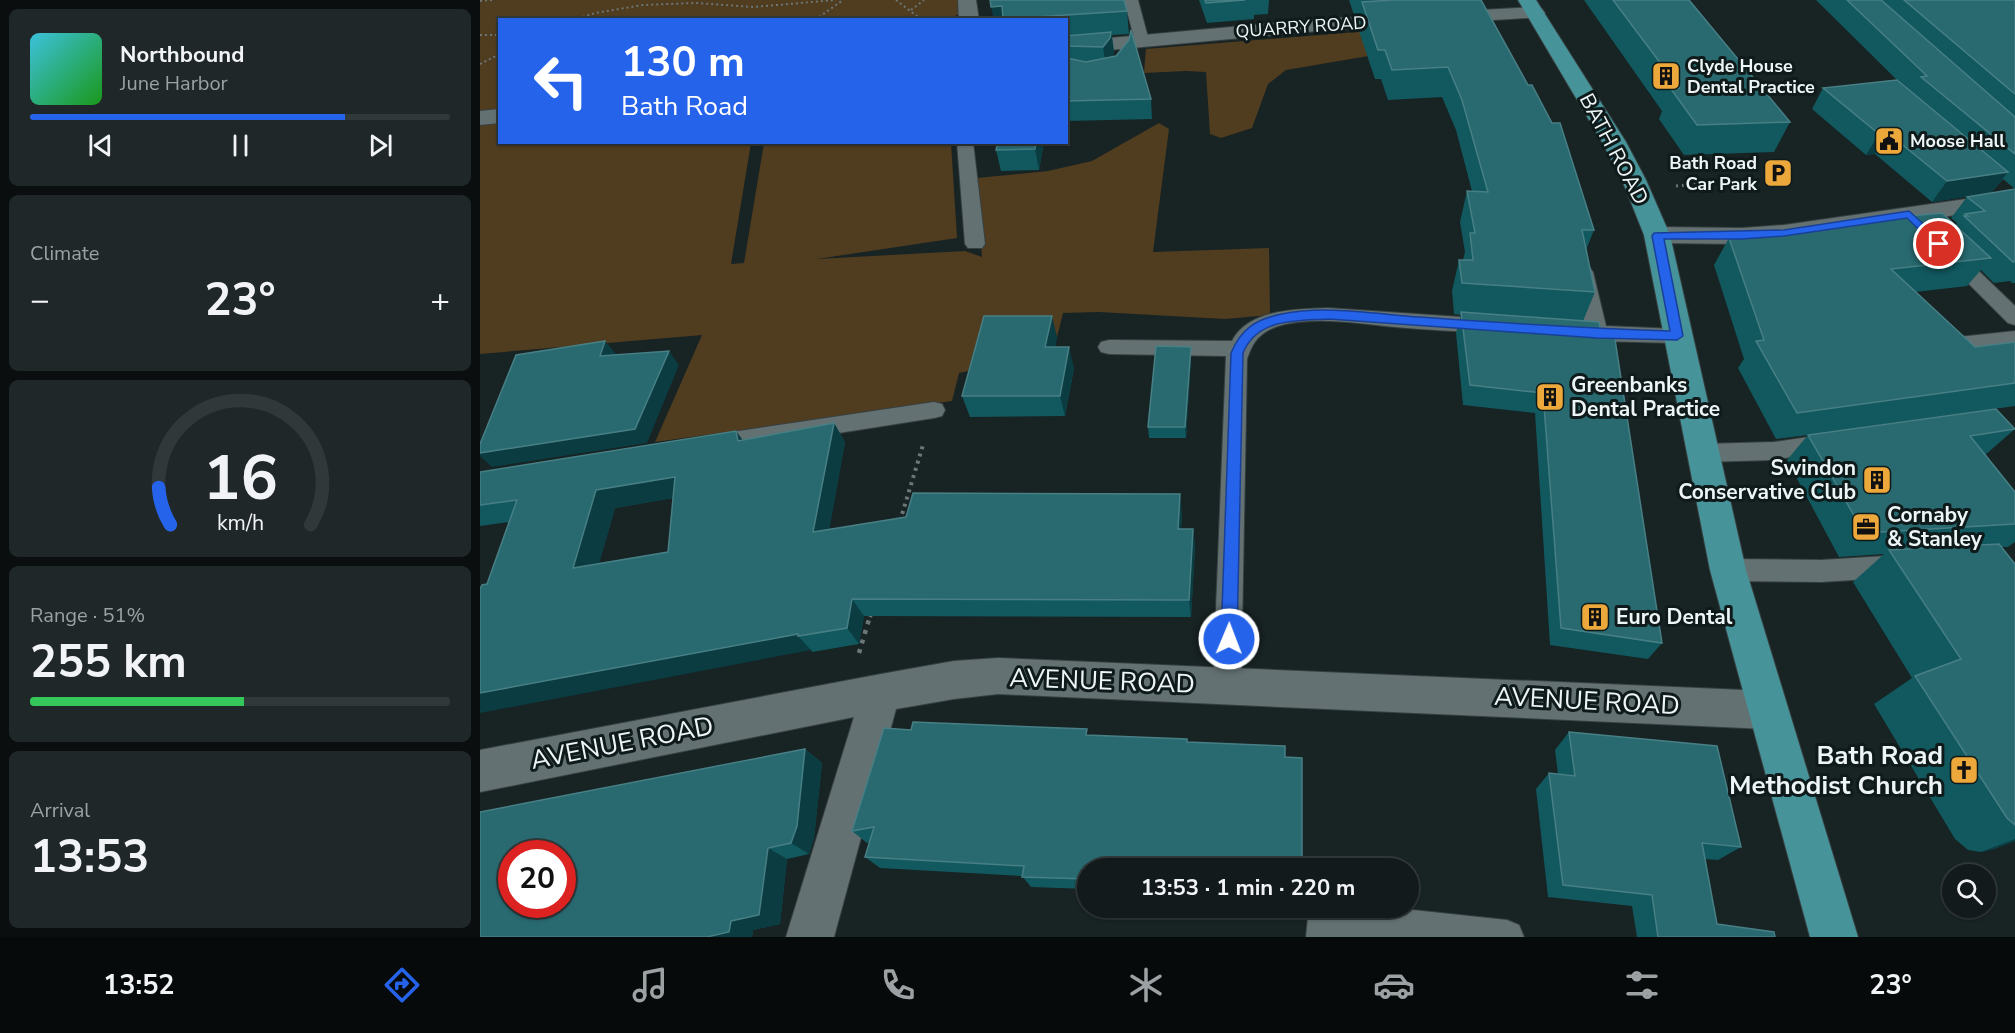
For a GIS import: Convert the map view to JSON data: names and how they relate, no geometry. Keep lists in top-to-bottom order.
{
  "streets": {
    "main road": ["BATH ROAD"],
    "street": ["QUARRY ROAD", "AVENUE ROAD"]
  },
  "crossings": [
    ["QUARRY ROAD", "BATH ROAD"],
    ["BATH ROAD", "AVENUE ROAD"]
  ],
  "places": {
    "building": [
      "Clyde House Dental Practice",
      "Greenbanks Dental Practice",
      "Swindon Conservative Club",
      "Euro Dental"
    ],
    "public building": ["Moose Hall"],
    "parking": ["Bath Road Car Park"],
    "office": ["Cornaby & Stanley"],
    "church": ["Bath Road Methodist Church"]
  },
  "page": {
    "turn": ["130 m", "Bath Road"],
    "song": ["Northbound", "June Harbor"],
    "tile": [
      "Climate",
      ["Range · 51%", "255 km"],
      ["Arrival", "13:53"]
    ],
    "heat": ["−", "23°", "+"],
    "limit": "20",
    "trip": "13:53 · 1 min · 220 m",
    "tabs": ["13:52", "23°"],
    "gauge": ["16", "km/h"]
  }
}
